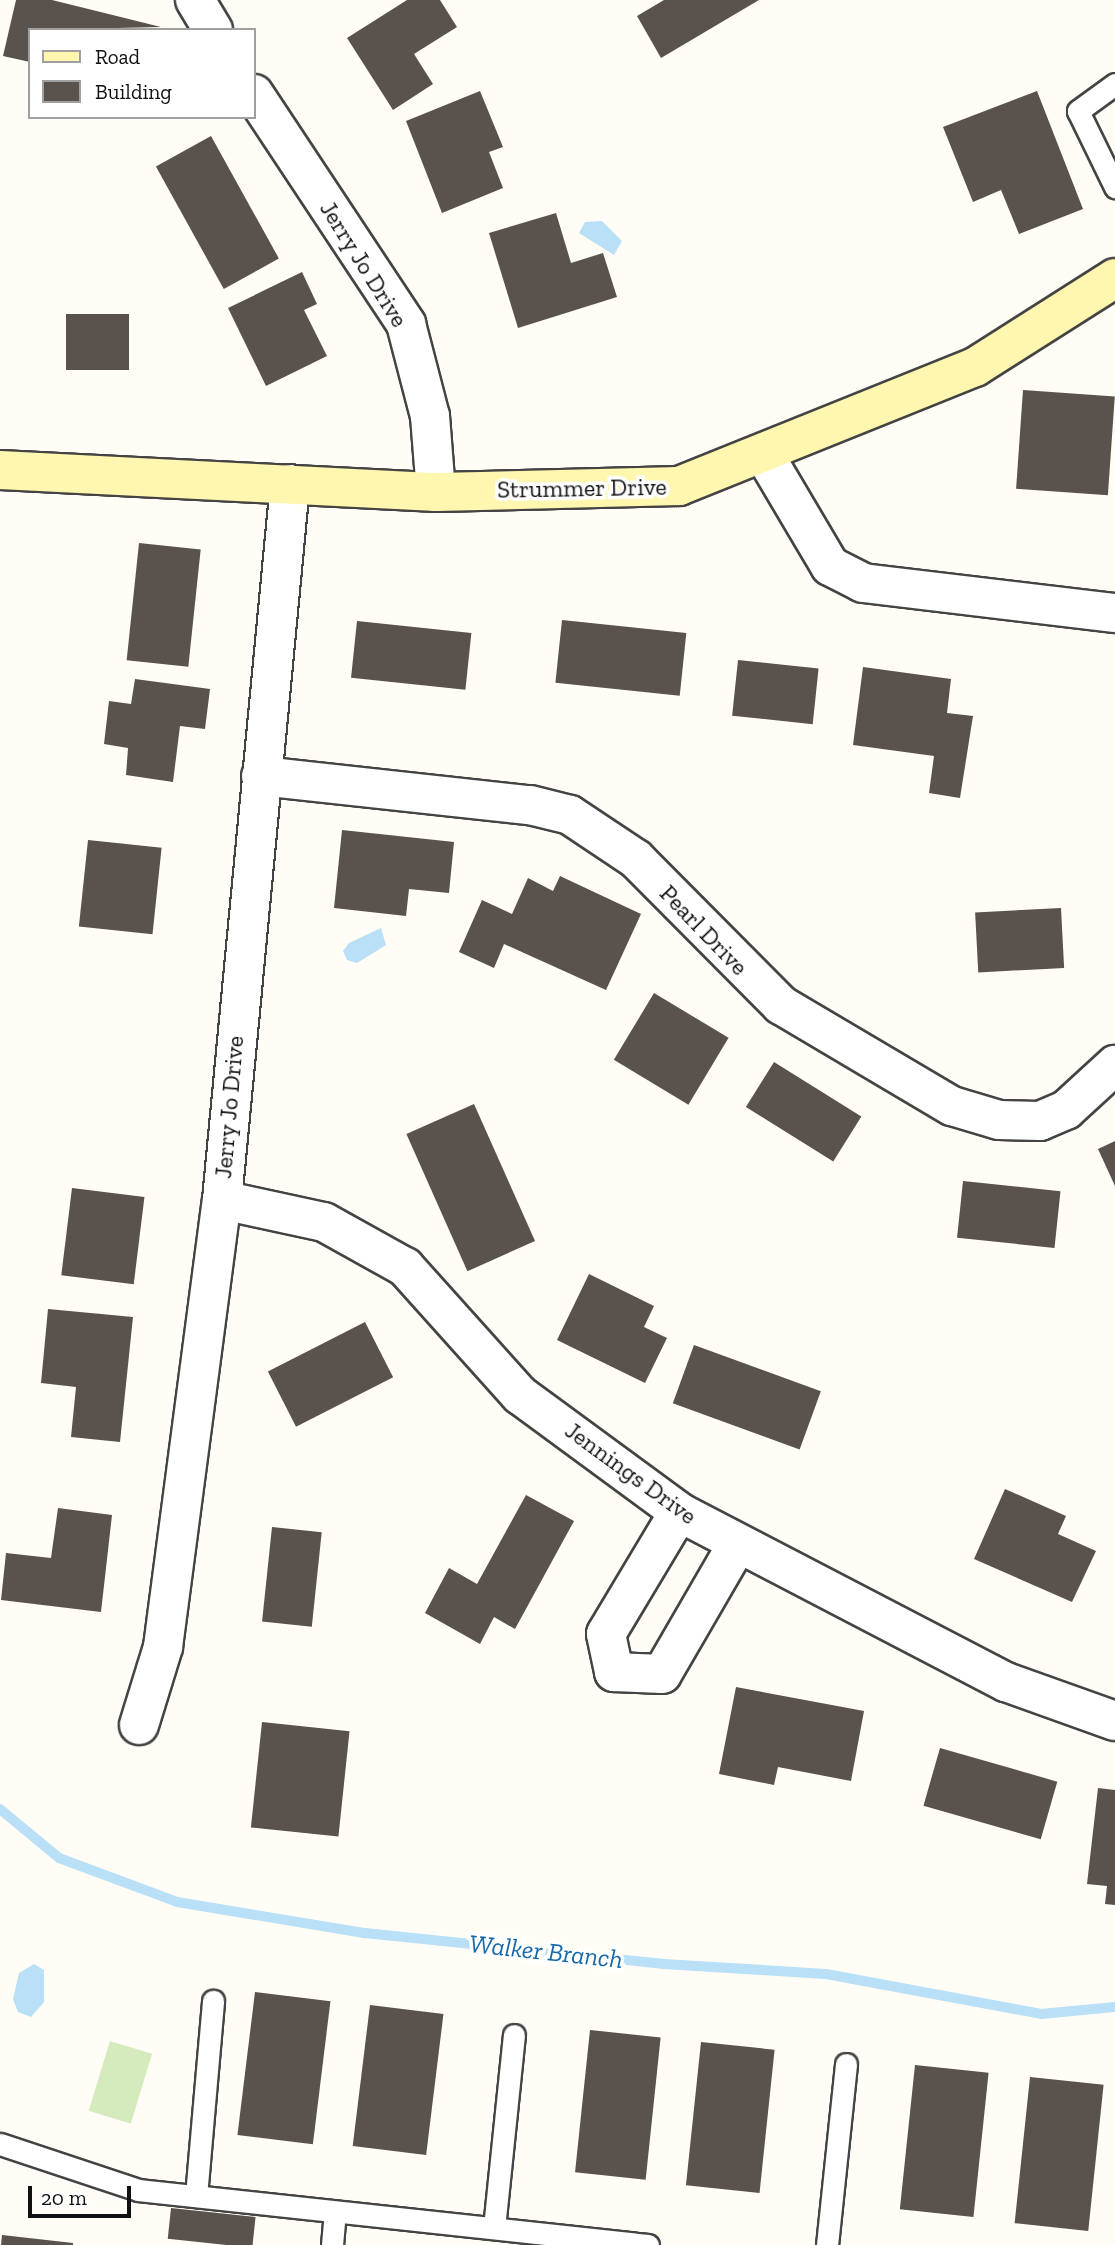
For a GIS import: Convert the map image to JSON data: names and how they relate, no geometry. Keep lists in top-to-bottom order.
{
  "streets": {
    "main road": ["Strummer Drive"],
    "street": ["Jerry Jo Drive", "Pearl Drive", "Jennings Drive"]
  },
  "crossings": [
    ["Jerry Jo Drive", "Strummer Drive"],
    ["Jerry Jo Drive", "Pearl Drive"],
    ["Jerry Jo Drive", "Jennings Drive"]
  ],
  "water": ["Walker Branch"],
  "legend": ["Road", "Building"],
  "scale_bar": "20 m"
}
